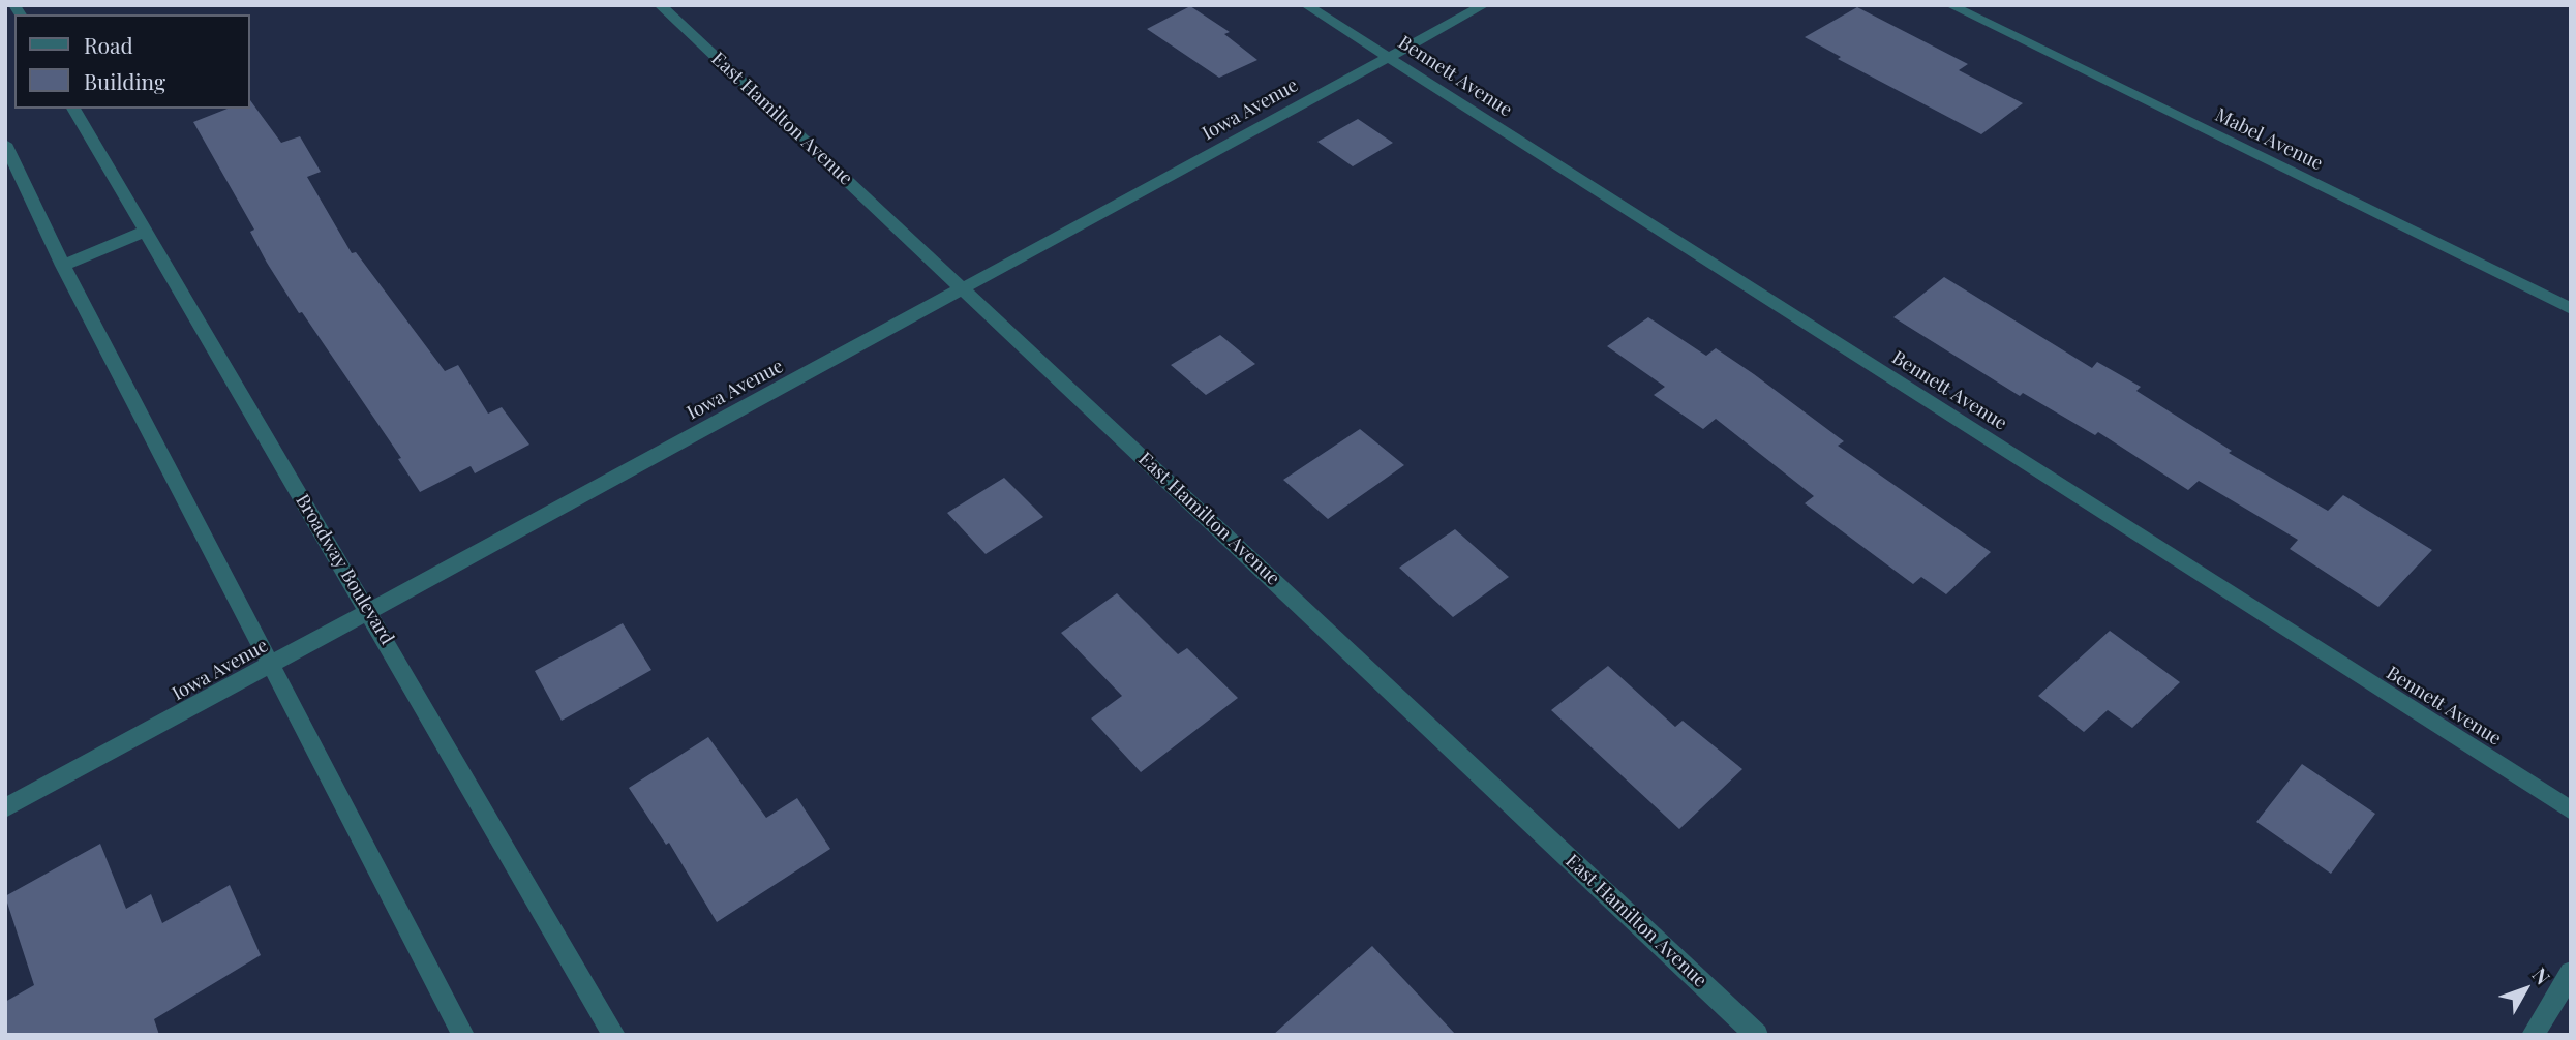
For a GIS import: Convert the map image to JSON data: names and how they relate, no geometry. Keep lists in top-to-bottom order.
{
  "streets": {
    "street": [
      "Bennett Avenue",
      "Iowa Avenue",
      "East Hamilton Avenue",
      "Mabel Avenue",
      "Broadway Boulevard"
    ]
  },
  "crossings": [
    ["Bennett Avenue", "Iowa Avenue"],
    ["Iowa Avenue", "East Hamilton Avenue"],
    ["Iowa Avenue", "Broadway Boulevard"]
  ],
  "legend": ["Road", "Building"],
  "north": "top right"
}
